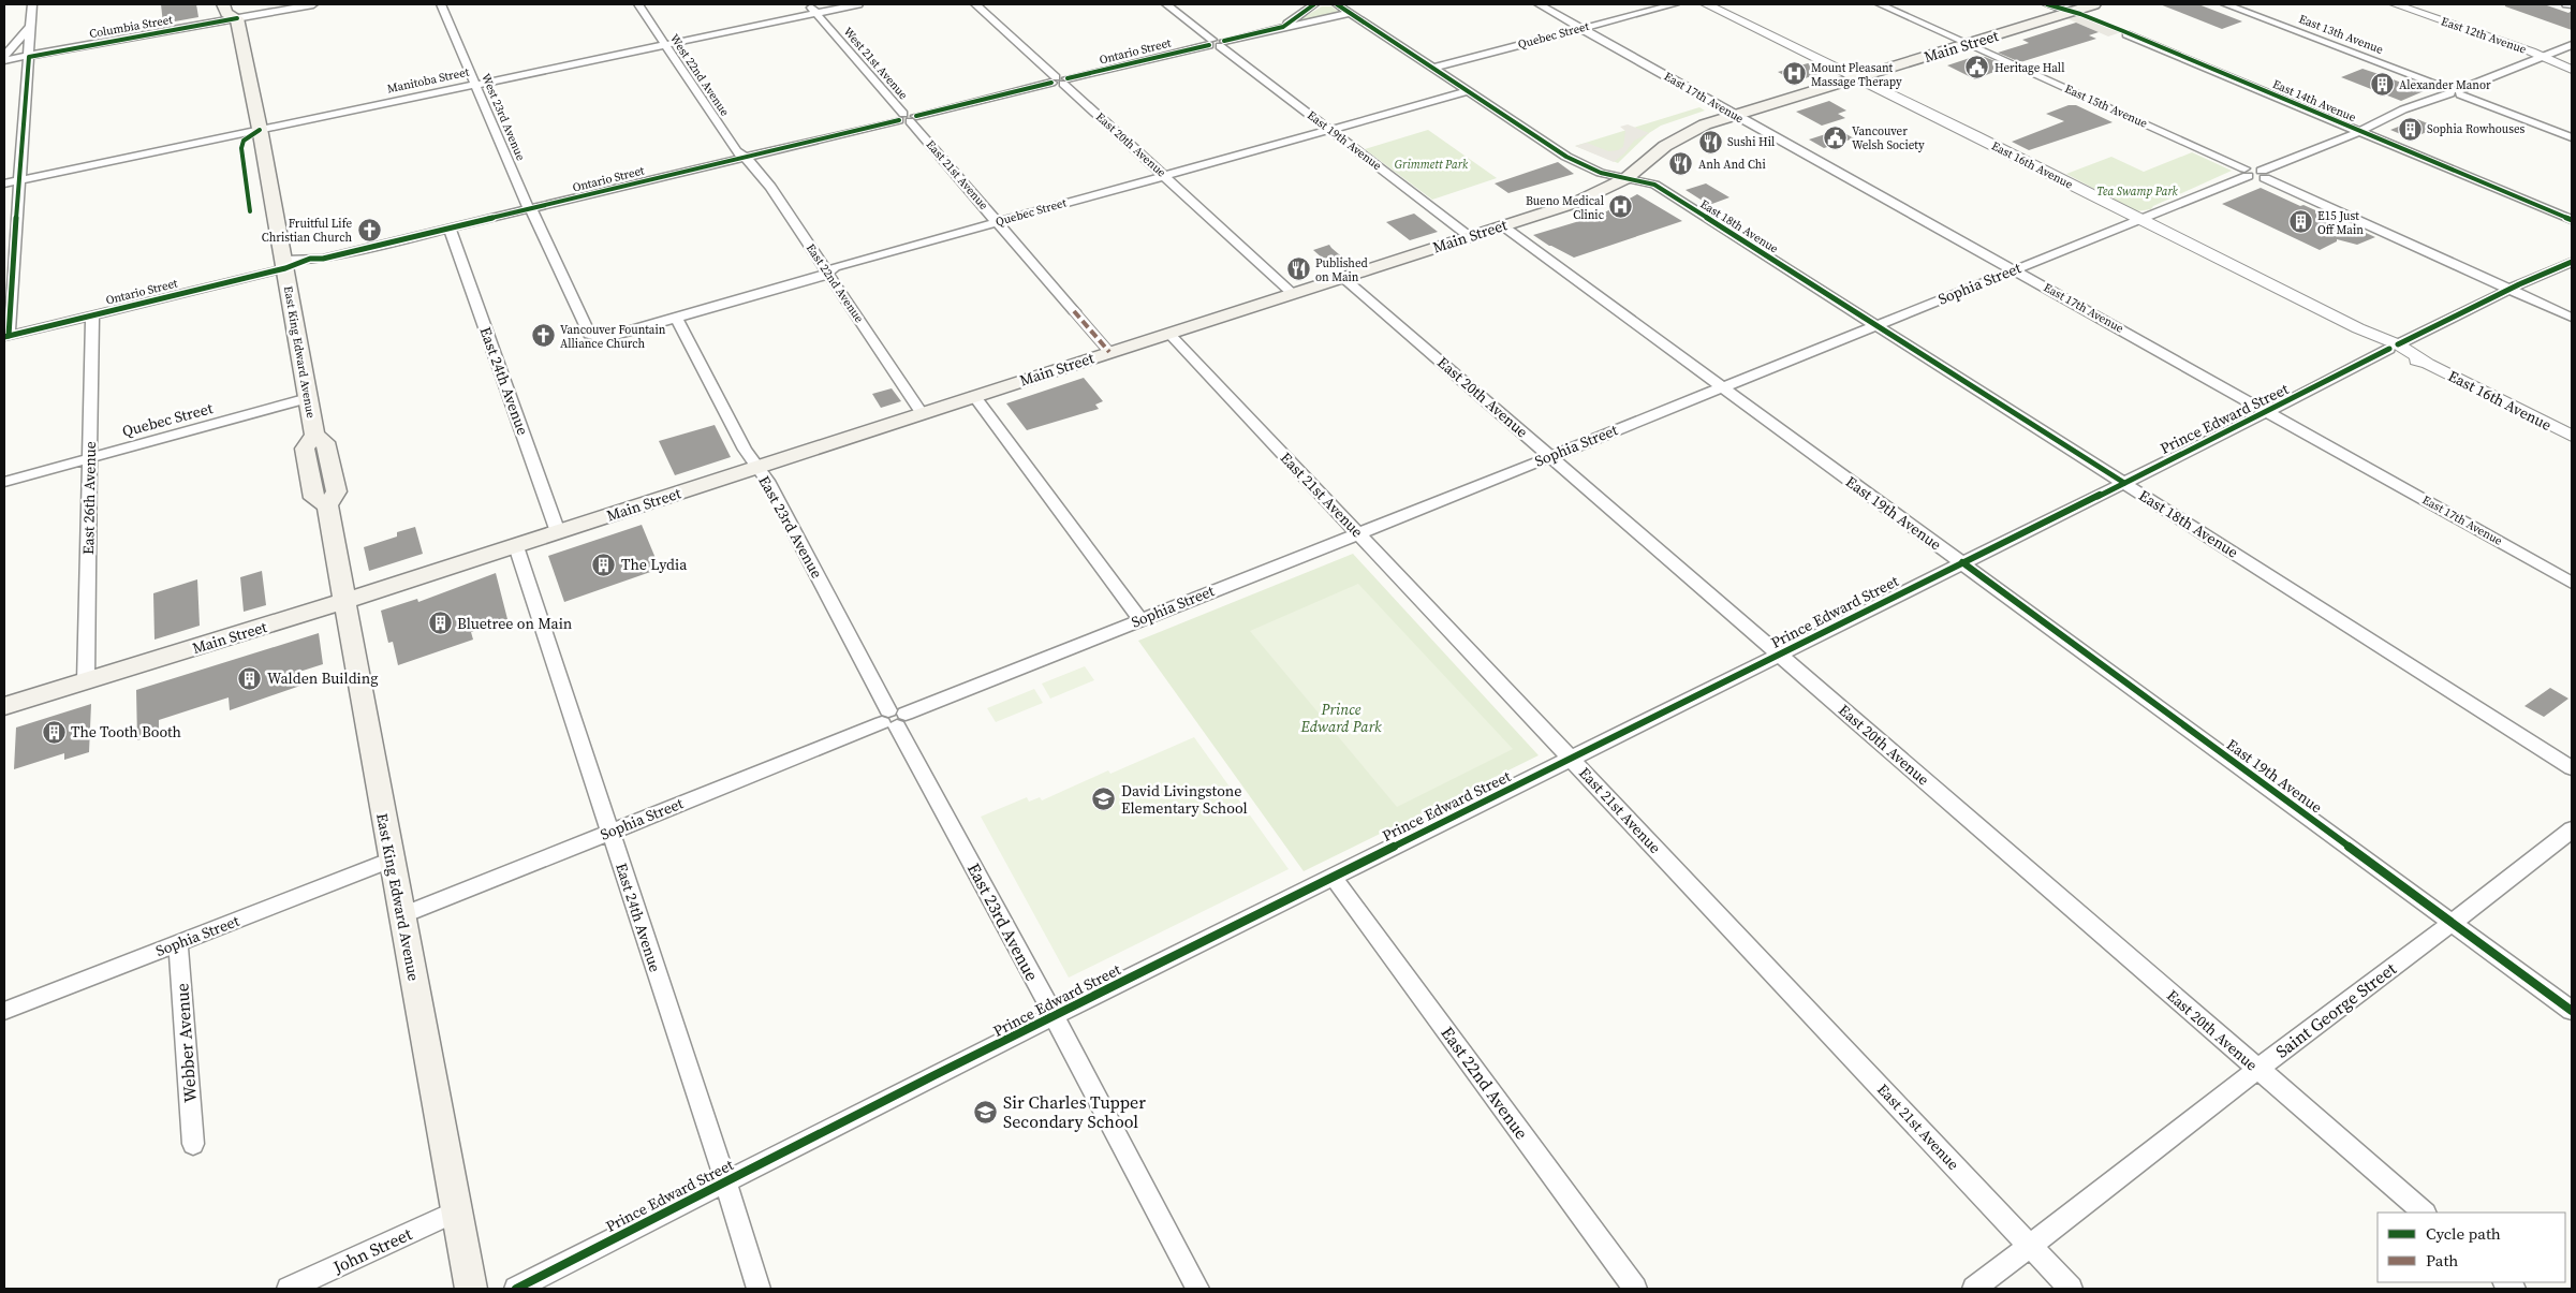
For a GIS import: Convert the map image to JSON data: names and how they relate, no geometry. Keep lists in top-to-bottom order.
{
  "streets": {
    "main road": ["Main Street", "East King Edward Avenue"],
    "street": [
      "Columbia Street",
      "East 13th Avenue",
      "Quebec Street",
      "East 12th Avenue",
      "Ontario Street",
      "West 21st Avenue",
      "West 22nd Avenue",
      "Manitoba Street",
      "East 17th Avenue",
      "East 14th Avenue",
      "East 15th Avenue",
      "West 23rd Avenue",
      "East 19th Avenue",
      "East 20th Avenue",
      "East 16th Avenue",
      "East 21st Avenue",
      "East 18th Avenue",
      "East 22nd Avenue",
      "Sophia Street",
      "East 24th Avenue",
      "Prince Edward Street",
      "East 26th Avenue",
      "East 23rd Avenue",
      "Saint George Street",
      "Webber Avenue",
      "John Street"
    ]
  },
  "crossings": [
    ["Columbia Street", "East King Edward Avenue"],
    ["Quebec Street", "Ontario Street"],
    ["Quebec Street", "East 17th Avenue"],
    ["Quebec Street", "West 23rd Avenue"],
    ["Quebec Street", "East 19th Avenue"],
    ["Quebec Street", "East 20th Avenue"],
    ["Quebec Street", "East 21st Avenue"],
    ["Quebec Street", "East 18th Avenue"],
    ["Quebec Street", "East 22nd Avenue"],
    ["Quebec Street", "East King Edward Avenue"],
    ["Quebec Street", "East 26th Avenue"],
    ["Quebec Street", "East 23rd Avenue"],
    ["Main Street", "East 17th Avenue"],
    ["Main Street", "East 15th Avenue"],
    ["Main Street", "East 19th Avenue"],
    ["Main Street", "East 20th Avenue"],
    ["Main Street", "East 16th Avenue"],
    ["Main Street", "East 21st Avenue"],
    ["Main Street", "East 18th Avenue"],
    ["Main Street", "East 22nd Avenue"],
    ["Main Street", "East King Edward Avenue"],
    ["Main Street", "East 24th Avenue"],
    ["Main Street", "East 26th Avenue"],
    ["Main Street", "East 23rd Avenue"],
    ["Ontario Street", "West 21st Avenue"],
    ["Ontario Street", "West 22nd Avenue"],
    ["Ontario Street", "West 23rd Avenue"],
    ["Ontario Street", "East 19th Avenue"],
    ["Ontario Street", "East 20th Avenue"],
    ["Ontario Street", "East 21st Avenue"],
    ["Ontario Street", "East 18th Avenue"],
    ["Ontario Street", "East 22nd Avenue"],
    ["Ontario Street", "East King Edward Avenue"],
    ["Ontario Street", "East 24th Avenue"],
    ["Ontario Street", "East 26th Avenue"],
    ["West 21st Avenue", "Manitoba Street"],
    ["West 21st Avenue", "East 21st Avenue"],
    ["West 22nd Avenue", "Manitoba Street"],
    ["West 22nd Avenue", "East 22nd Avenue"],
    ["Manitoba Street", "West 23rd Avenue"],
    ["Manitoba Street", "East King Edward Avenue"],
    ["East 17th Avenue", "Sophia Street"],
    ["East 17th Avenue", "Prince Edward Street"],
    ["East 15th Avenue", "Sophia Street"],
    ["East 19th Avenue", "Sophia Street"],
    ["East 19th Avenue", "Prince Edward Street"],
    ["East 19th Avenue", "Saint George Street"],
    ["East 20th Avenue", "Sophia Street"],
    ["East 20th Avenue", "Prince Edward Street"],
    ["East 20th Avenue", "Saint George Street"],
    ["East 16th Avenue", "Sophia Street"],
    ["East 16th Avenue", "Prince Edward Street"],
    ["East 21st Avenue", "Sophia Street"],
    ["East 21st Avenue", "Prince Edward Street"],
    ["East 21st Avenue", "Saint George Street"],
    ["East 18th Avenue", "Sophia Street"],
    ["East 18th Avenue", "Prince Edward Street"],
    ["East 22nd Avenue", "Prince Edward Street"],
    ["Sophia Street", "East King Edward Avenue"],
    ["Sophia Street", "East 24th Avenue"],
    ["Sophia Street", "East 23rd Avenue"],
    ["Sophia Street", "Webber Avenue"],
    ["East King Edward Avenue", "John Street"],
    ["East 24th Avenue", "Prince Edward Street"],
    ["Prince Edward Street", "East 23rd Avenue"]
  ],
  "parks": ["Grimmett Park", "Tea Swamp Park", "Prince Edward Park"],
  "places": {
    "public building": ["Heritage Hall", "Vancouver Welsh Society"],
    "hospital": ["Mount Pleasant Massage Therapy", "Bueno Medical Clinic"],
    "building": [
      "Alexander Manor",
      "Sophia Rowhouses",
      "E15 Just Off Main",
      "The Lydia",
      "Bluetree on Main",
      "Walden Building",
      "The Tooth Booth"
    ],
    "restaurant": ["Sushi Hil", "Anh And Chi", "Published on Main"],
    "church": ["Fruitful Life Christian Church", "Vancouver Fountain Alliance Church"],
    "school or university": ["David Livingstone Elementary School", "Sir Charles Tupper Secondary School"]
  },
  "legend": ["Cycle path", "Path"]
}
